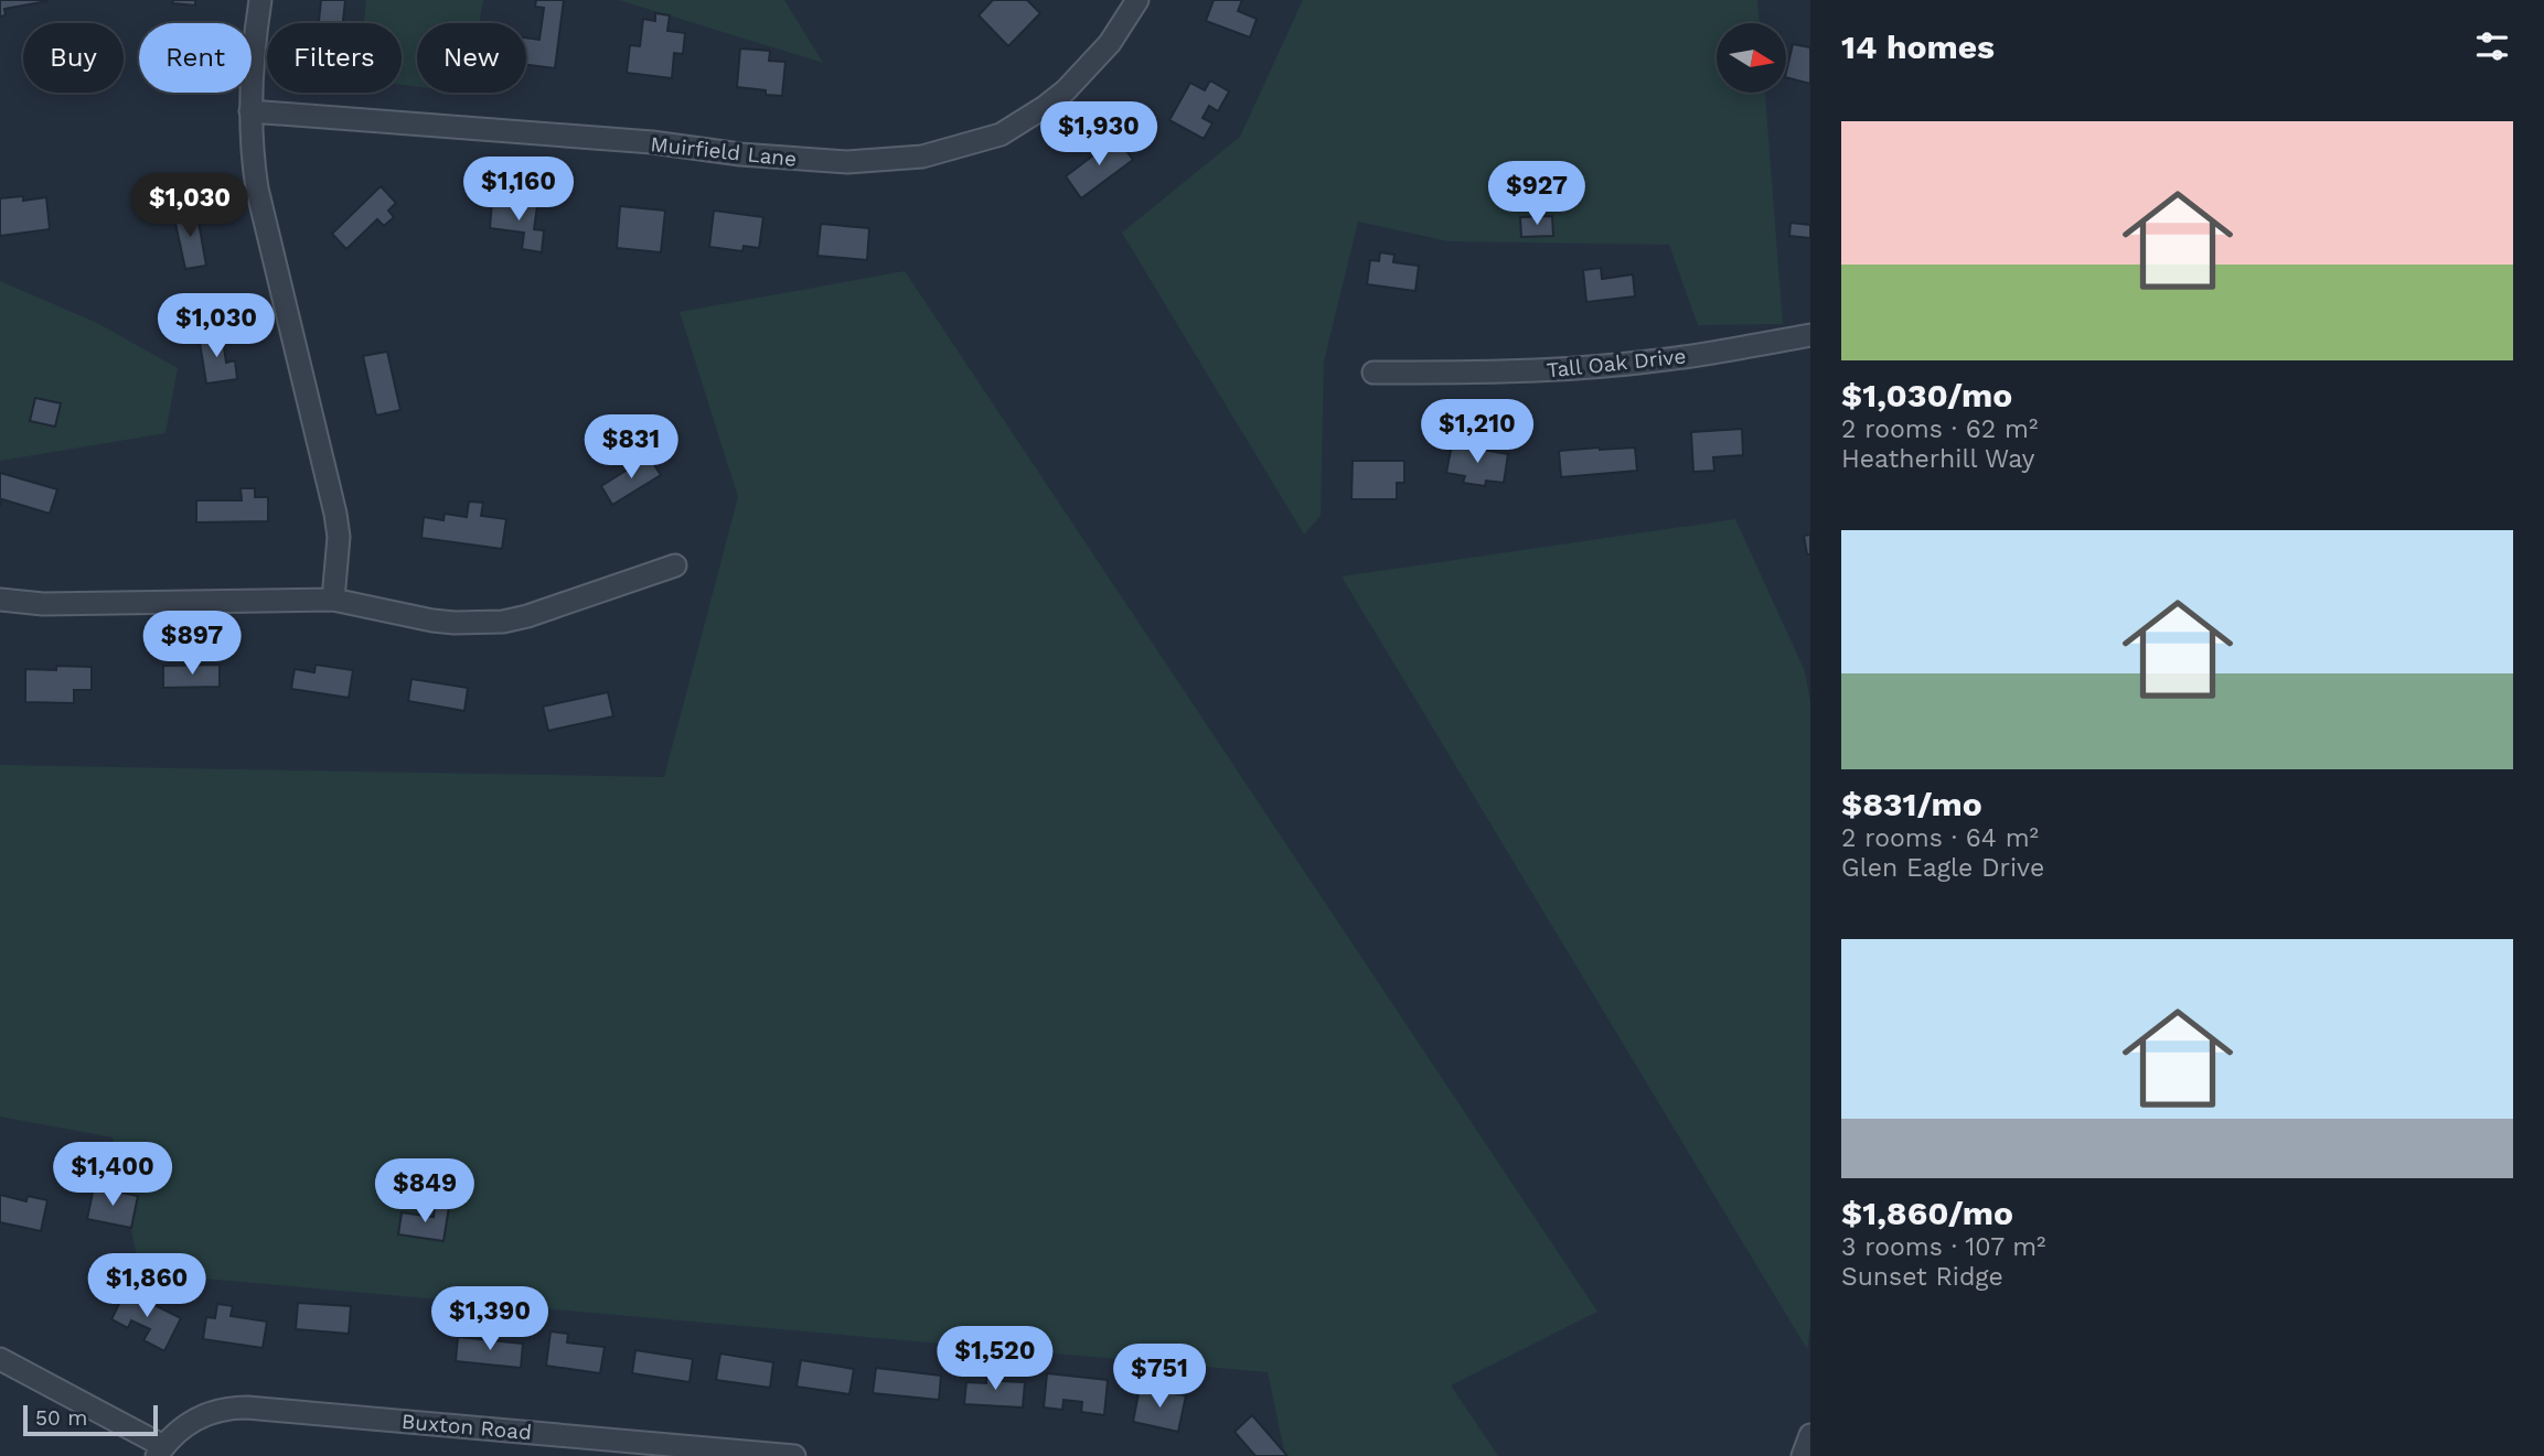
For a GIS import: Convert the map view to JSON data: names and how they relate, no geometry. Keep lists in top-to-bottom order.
{
  "streets": {
    "street": ["Muirfield Lane", "Tall Oak Drive", "Buxton Road"]
  },
  "scale_bar": "50 m",
  "north": "right",
  "page": {
    "heading": "14 homes",
    "chip": [
      "Buy",
      "Rent",
      "Filters",
      "New"
    ],
    "list": [
      {
        "name": "$1,030/mo",
        "note": "2 rooms · 62 m² · Heatherhill Way"
      },
      {
        "name": "$831/mo",
        "note": "2 rooms · 64 m² · Glen Eagle Drive"
      },
      {
        "name": "$1,860/mo",
        "note": "3 rooms · 107 m² · Sunset Ridge"
      }
    ],
    "price": [
      "$1,930",
      "$1,160",
      "$927",
      "$1,030",
      "$1,030",
      "$1,210",
      "$831",
      "$897",
      "$1,400",
      "$849",
      "$1,860",
      "$1,390",
      "$1,520",
      "$751"
    ],
    "scale": "50 m"
  }
}
